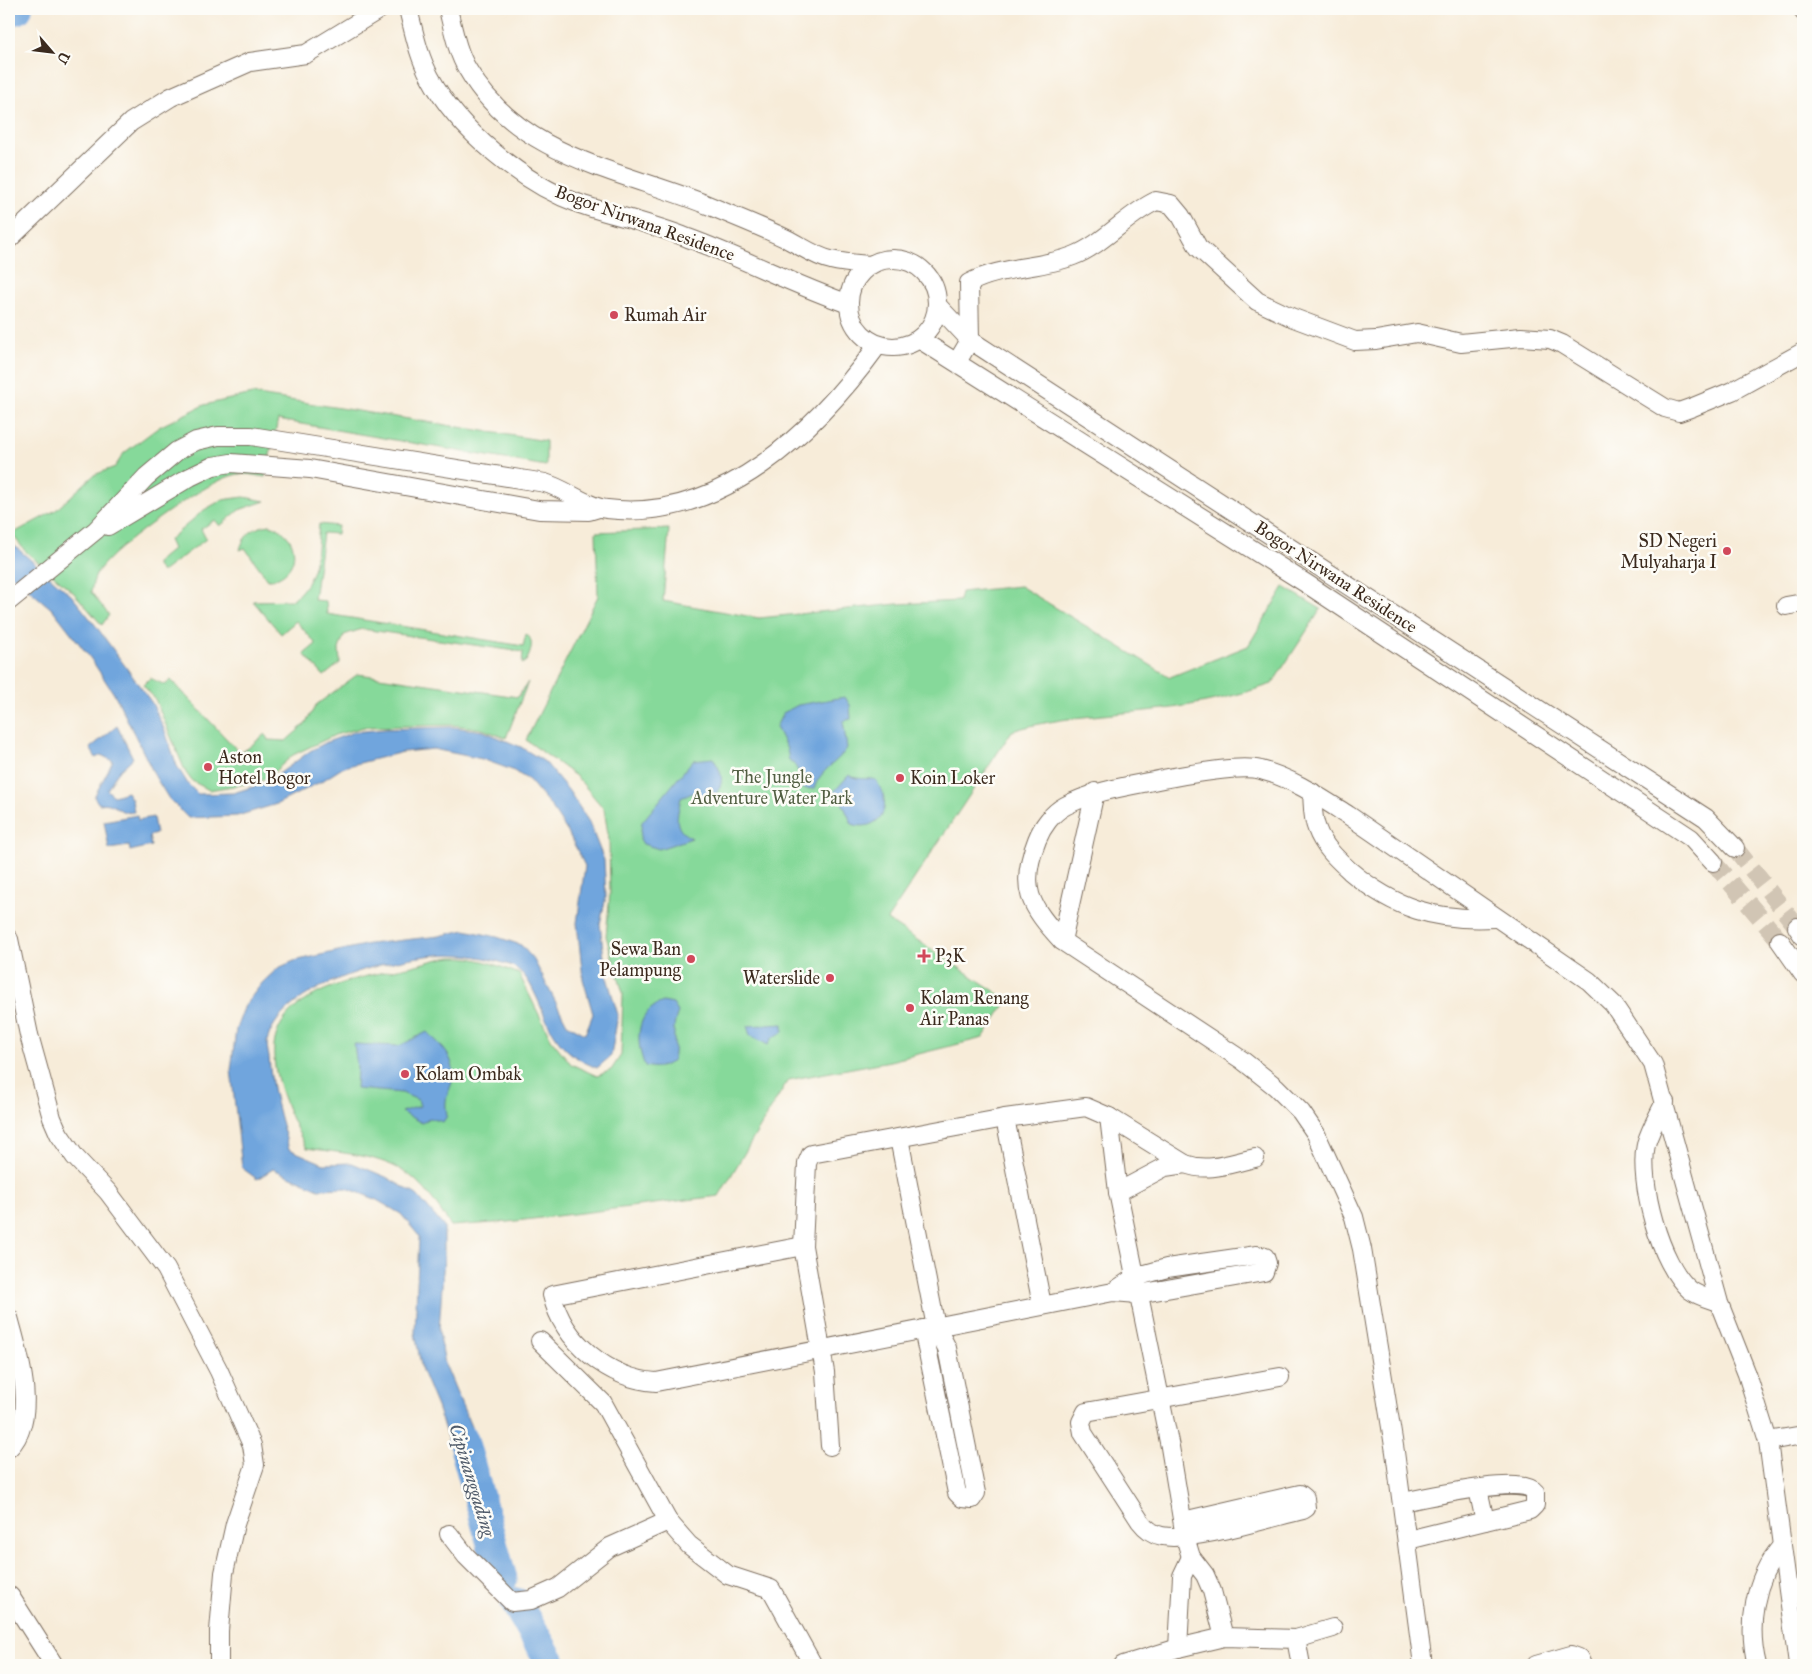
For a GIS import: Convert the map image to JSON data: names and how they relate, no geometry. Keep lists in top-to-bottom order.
{
  "streets": {
    "street": ["Bogor Nirwana Residence"]
  },
  "water": ["Cipinanggading"],
  "parks": ["The Jungle Adventure Water Park"],
  "places": {
    "other": [
      "Rumah Air",
      "SD Negeri Mulyaharja I",
      "Aston Hotel Bogor",
      "Koin Loker",
      "Sewa Ban Pelampung",
      "Waterslide",
      "Kolam Renang Air Panas",
      "Kolam Ombak"
    ],
    "health": ["P3K"]
  },
  "north": "bottom right"
}
